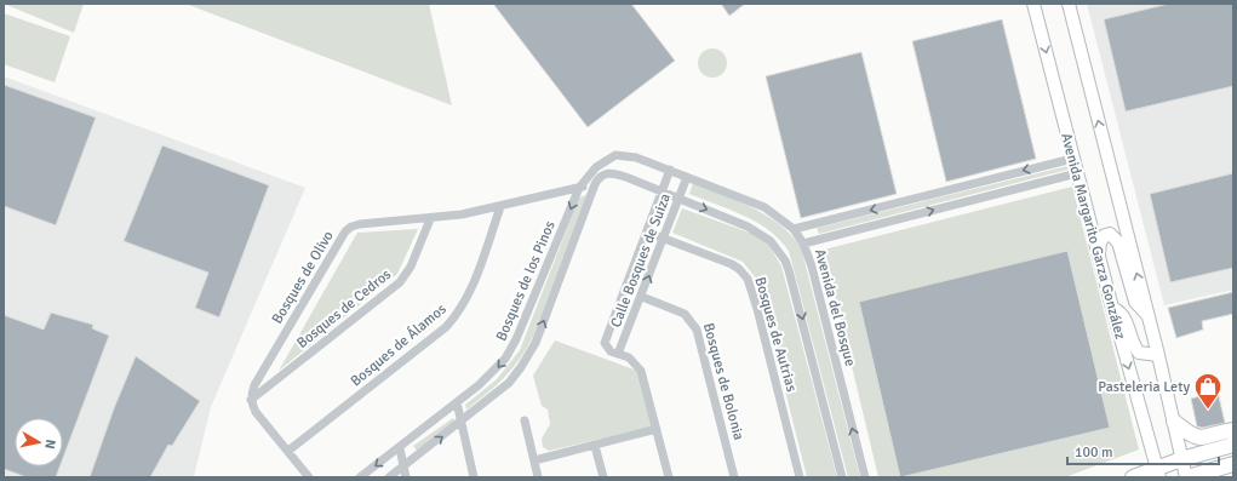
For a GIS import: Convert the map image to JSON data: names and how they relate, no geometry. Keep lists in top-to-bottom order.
{
  "streets": {
    "main road": ["Avenida Margarito Garza González"],
    "street": [
      "Calle Bosques de Suiza",
      "Bosques de Olivo",
      "Bosques de los Pinos",
      "Avenida del Bosque",
      "Bosques de Cedros",
      "Bosques de Autrias",
      "Bosques de Álamos",
      "Bosques de Bolonia"
    ]
  },
  "crossings": [
    ["Calle Bosques de Suiza", "Bosques de los Pinos"],
    ["Calle Bosques de Suiza", "Avenida del Bosque"],
    ["Calle Bosques de Suiza", "Bosques de Autrias"],
    ["Calle Bosques de Suiza", "Bosques de Bolonia"],
    ["Bosques de Olivo", "Bosques de los Pinos"],
    ["Bosques de Olivo", "Bosques de Cedros"],
    ["Bosques de Olivo", "Bosques de Álamos"],
    ["Bosques de los Pinos", "Avenida del Bosque"]
  ],
  "one_way": ["Avenida del Bosque"],
  "places": {
    "shop": ["Pasteleria Lety"]
  },
  "scale_bar": "100 m",
  "north": "right"
}
